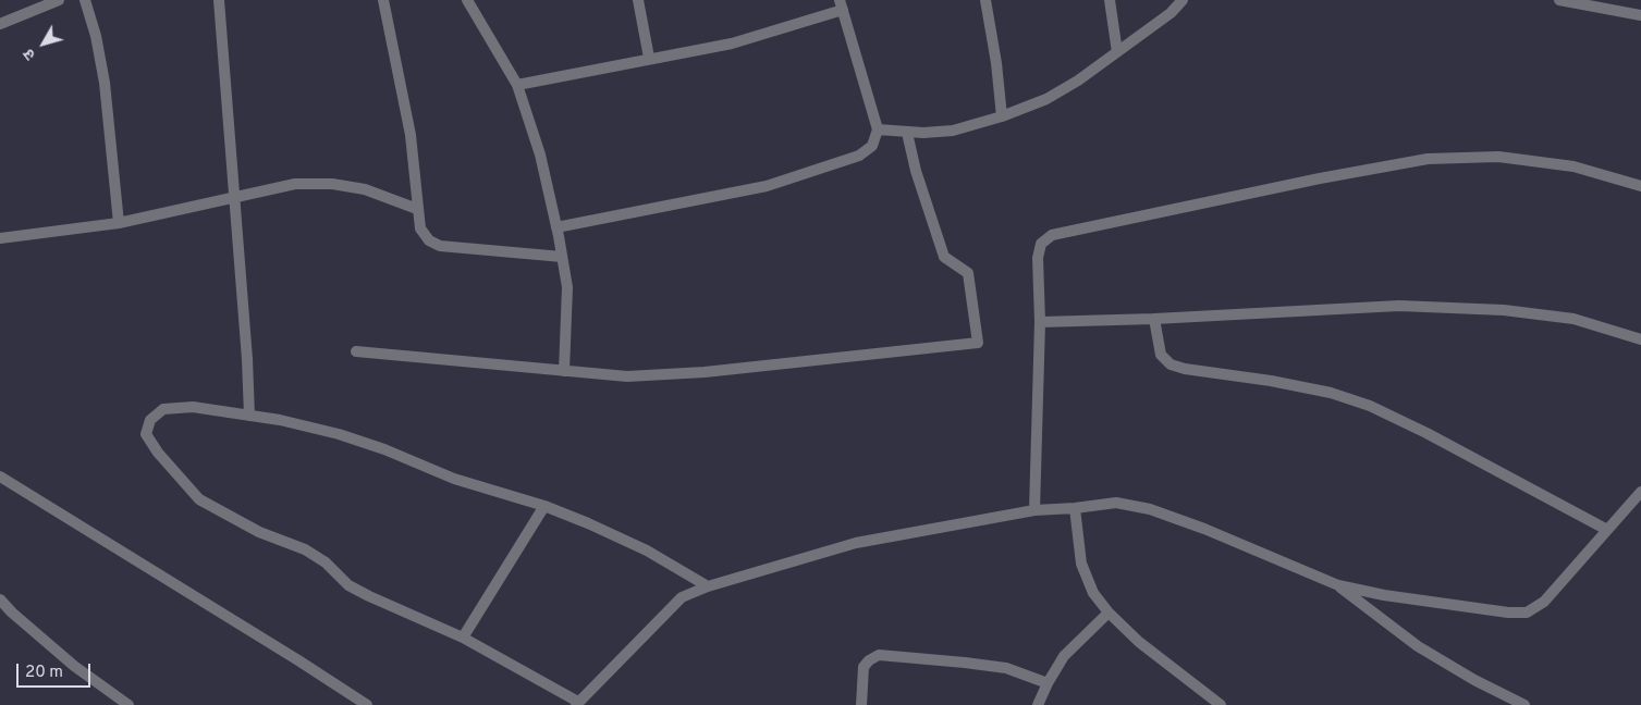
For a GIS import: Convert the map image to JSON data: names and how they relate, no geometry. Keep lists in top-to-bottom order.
{
  "scale_bar": "20 m",
  "north": "bottom left"
}
